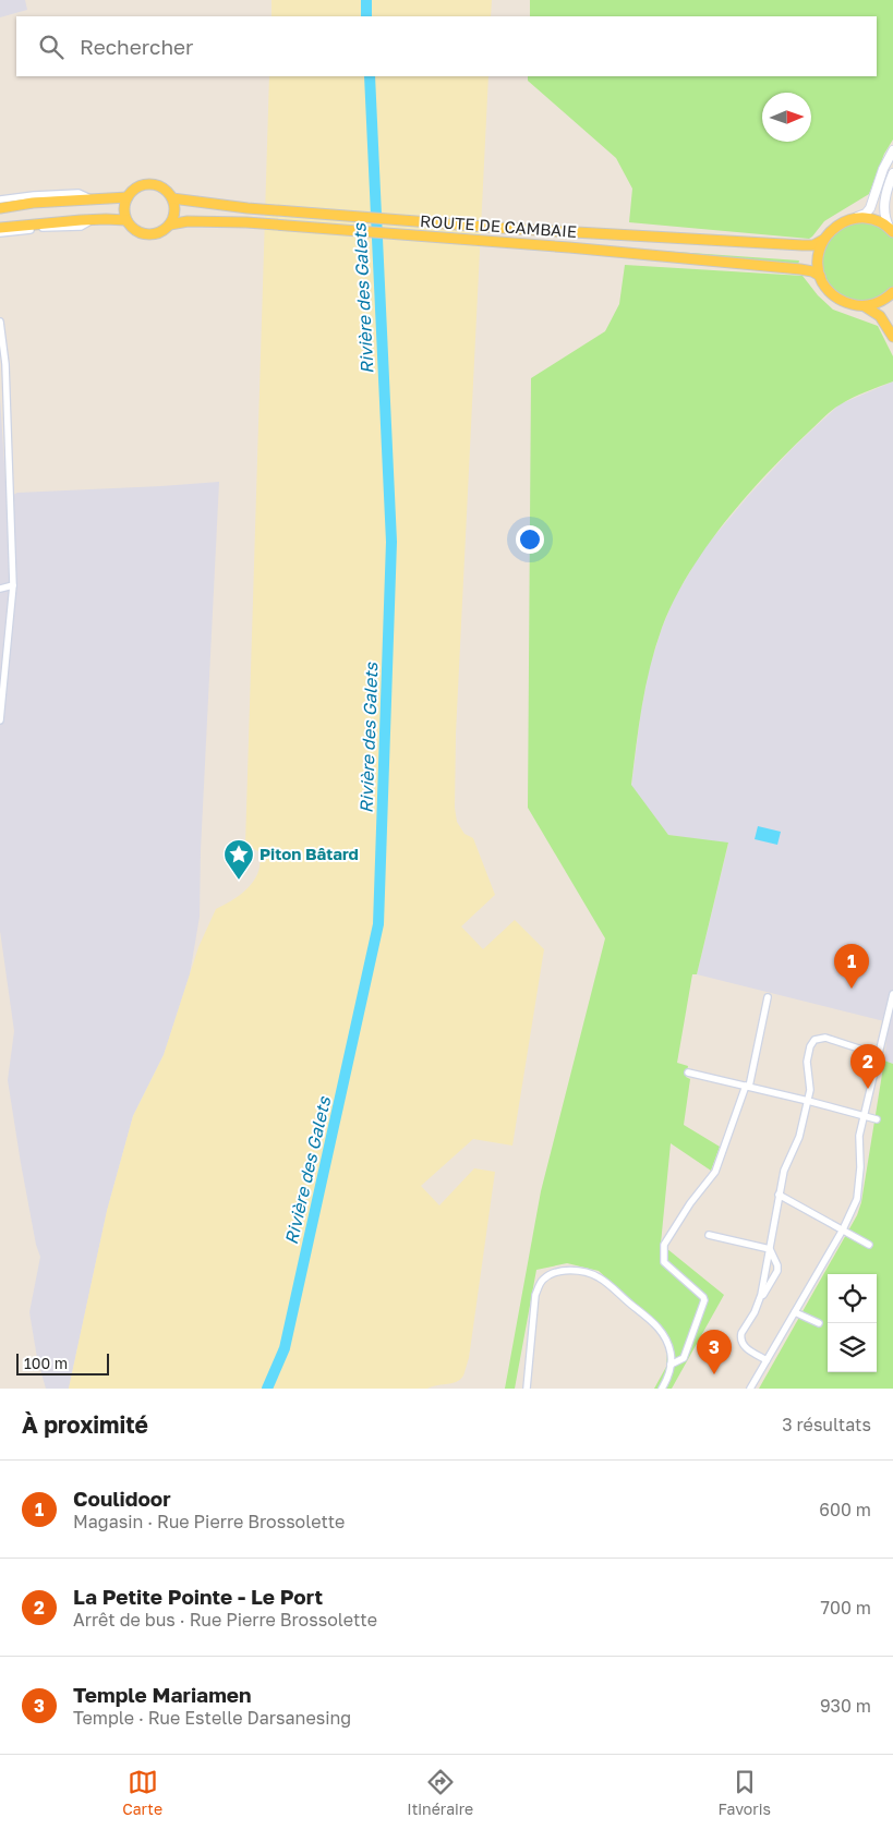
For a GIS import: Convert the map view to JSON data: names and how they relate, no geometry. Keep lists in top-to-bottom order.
{
  "streets": {
    "main road": ["ROUTE DE CAMBAIE"]
  },
  "water": ["Rivière des Galets"],
  "places": {
    "place": ["Piton Bâtard"]
  },
  "scale_bar": "100 m",
  "north": "right",
  "page": {
    "search": "Rechercher",
    "pins": ["1", "2", "3"],
    "scale": "100 m",
    "heading": ["À proximité", "3 résultats"],
    "list": [
      {
        "mark": "1",
        "name": "Coulidoor",
        "note": "Magasin · Rue Pierre Brossolette",
        "value": "600 m"
      },
      {
        "mark": "2",
        "name": "La Petite Pointe - Le Port",
        "note": "Arrêt de bus · Rue Pierre Brossolette",
        "value": "700 m"
      },
      {
        "mark": "3",
        "name": "Temple Mariamen",
        "note": "Temple · Rue Estelle Darsanesing",
        "value": "930 m"
      }
    ],
    "nav": ["Carte", "Itinéraire", "Favoris"]
  }
}
